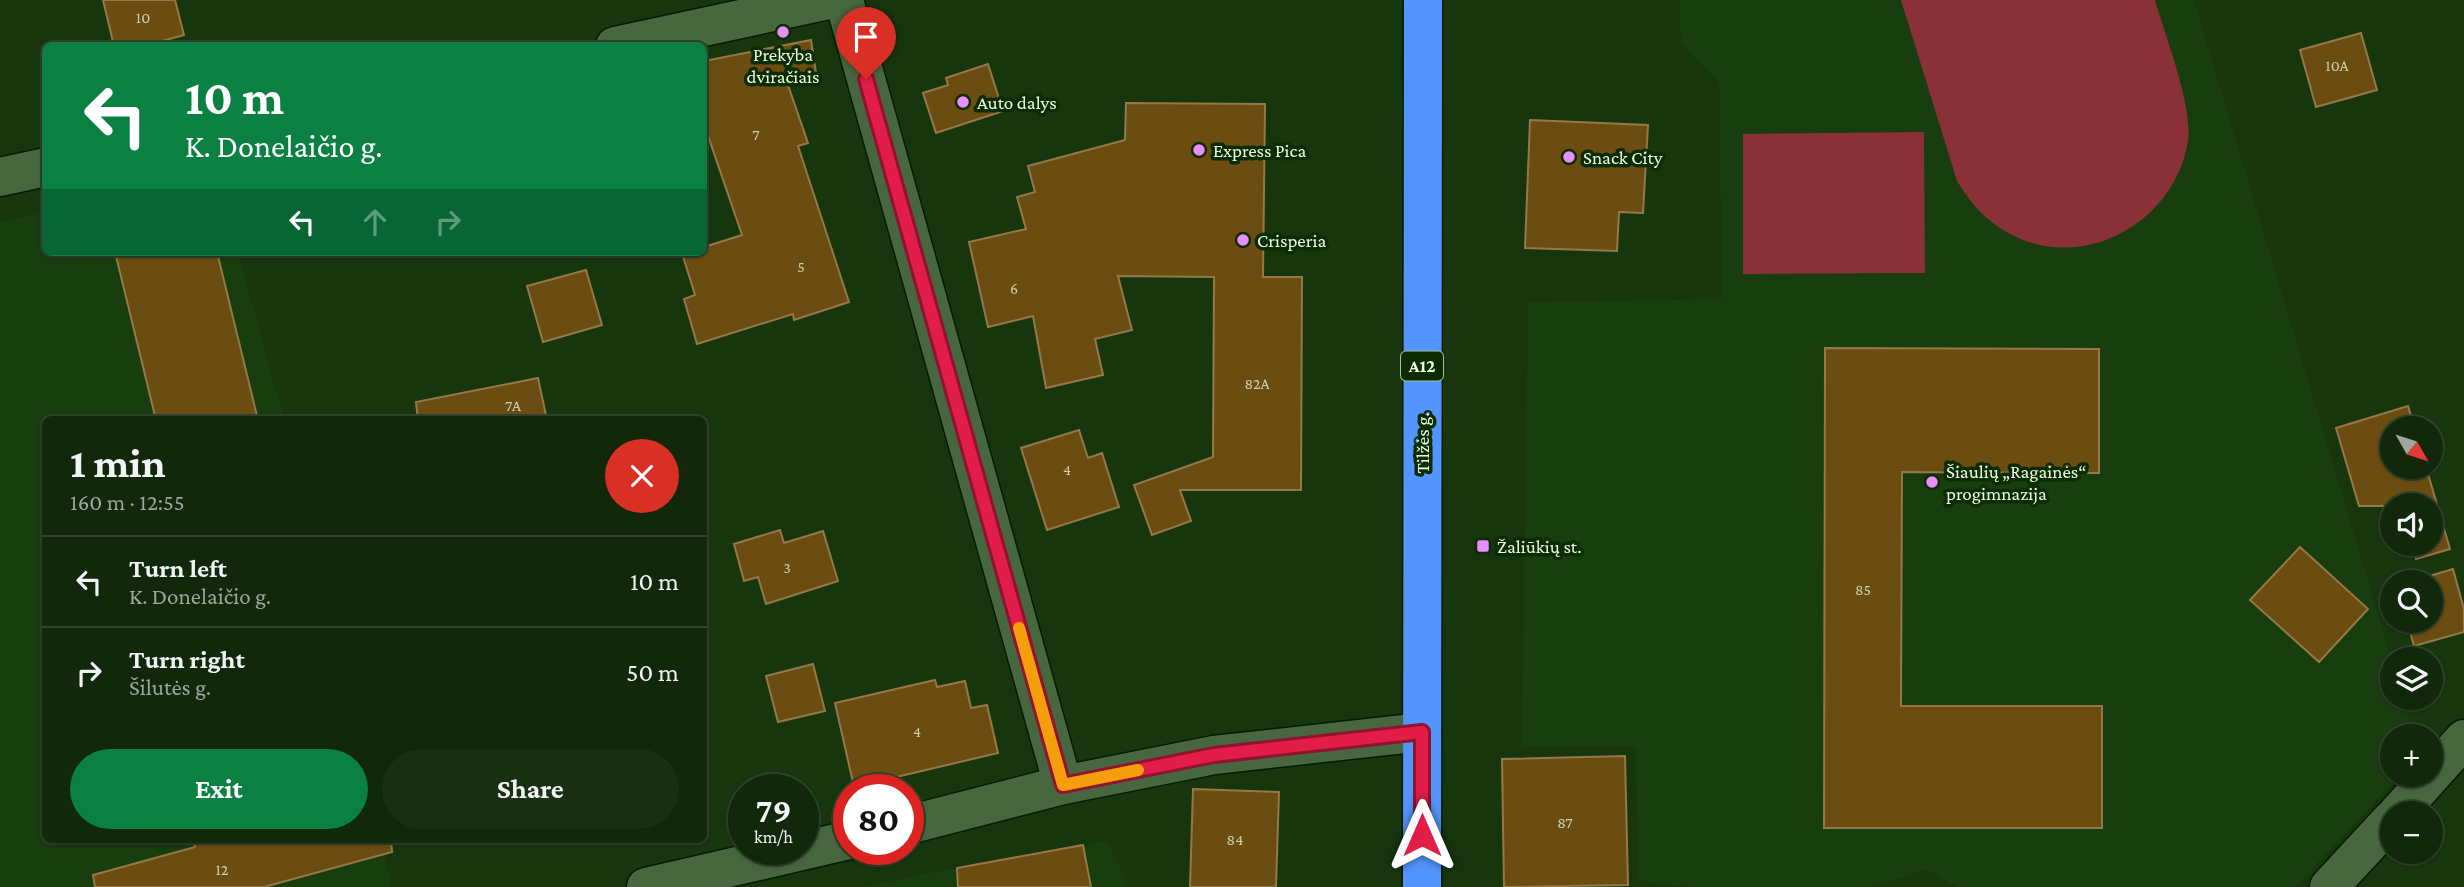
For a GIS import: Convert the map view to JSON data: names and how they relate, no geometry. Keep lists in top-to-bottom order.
{
  "streets": {
    "highway": ["A12", "Tilžės g."]
  },
  "places": {
    "other": [
      "Prekyba dviračiais",
      "Auto dalys",
      "Express Pica",
      "Snack City",
      "Crisperia",
      "Šiaulių „Ragainės“ progimnazija"
    ],
    "transit": ["Žaliūkių st."]
  },
  "house_numbers": [
    "10",
    "10A",
    "7",
    "5",
    "6",
    "82A",
    "7A",
    "4",
    "3",
    "85",
    "4",
    "87",
    "84",
    "12"
  ],
  "north": "bottom right",
  "page": {
    "turn": ["10 m", "K. Donelaičio g."],
    "map_buttons": ["+", "−"],
    "heading": ["1 min", "160 m · 12:55"],
    "list": [
      {
        "name": "Turn left",
        "note": "K. Donelaičio g.",
        "value": "10 m"
      },
      {
        "name": "Turn right",
        "note": "Šilutės g.",
        "value": "50 m"
      }
    ],
    "buttons": ["Exit", "Share"],
    "speed": "79 km/h",
    "limit": "80"
  }
}
